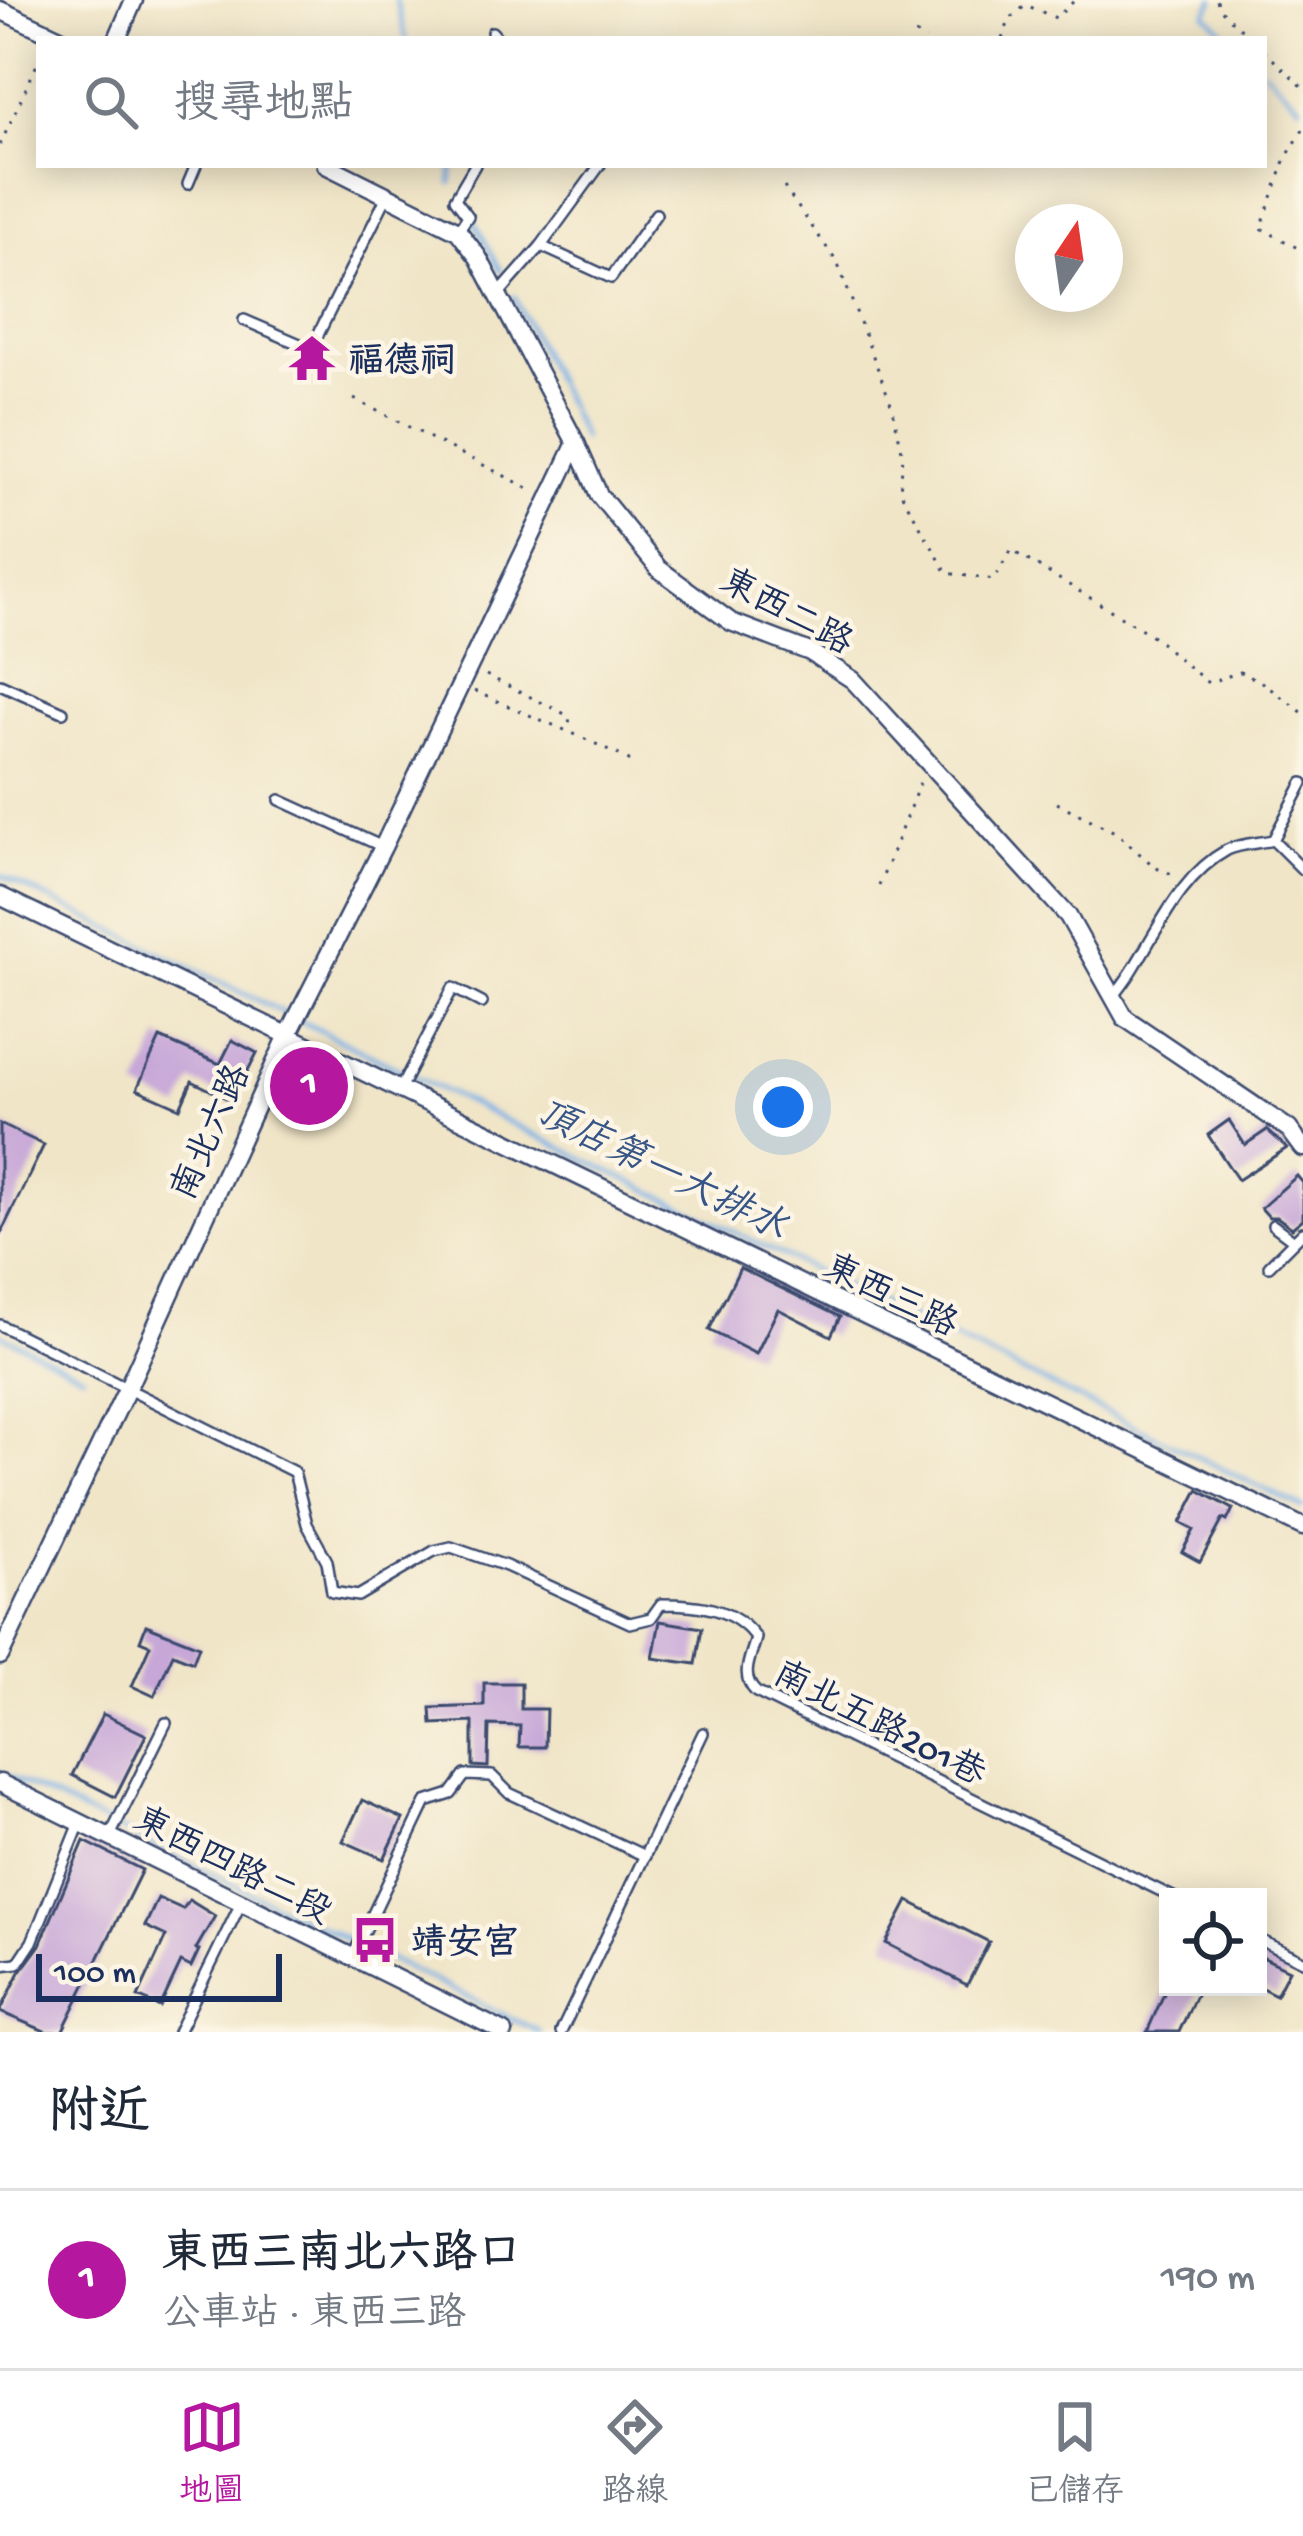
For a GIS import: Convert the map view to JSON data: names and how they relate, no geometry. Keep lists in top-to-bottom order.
{
  "streets": {
    "street": [
      "東西二路",
      "南北六路",
      "東西三路",
      "東西四路二段"
    ],
    "lane": ["南北五路201巷"]
  },
  "crossings": [
    ["東西二路", "南北六路"],
    ["南北六路", "東西三路"],
    ["南北六路", "南北五路201巷"]
  ],
  "water": ["頂店第一大排水"],
  "places": {
    "temple": ["福德祠"],
    "bus stop": ["靖安宮"]
  },
  "scale_bar": "100 m",
  "north": "top",
  "page": {
    "search": "搜尋地點",
    "pins": "1",
    "scale": "100 m",
    "heading": "附近",
    "list": [
      {
        "mark": "1",
        "name": "東西三南北六路口",
        "note": "公車站 · 東西三路",
        "value": "190 m"
      }
    ],
    "nav": ["地圖", "路線", "已儲存"]
  }
}
